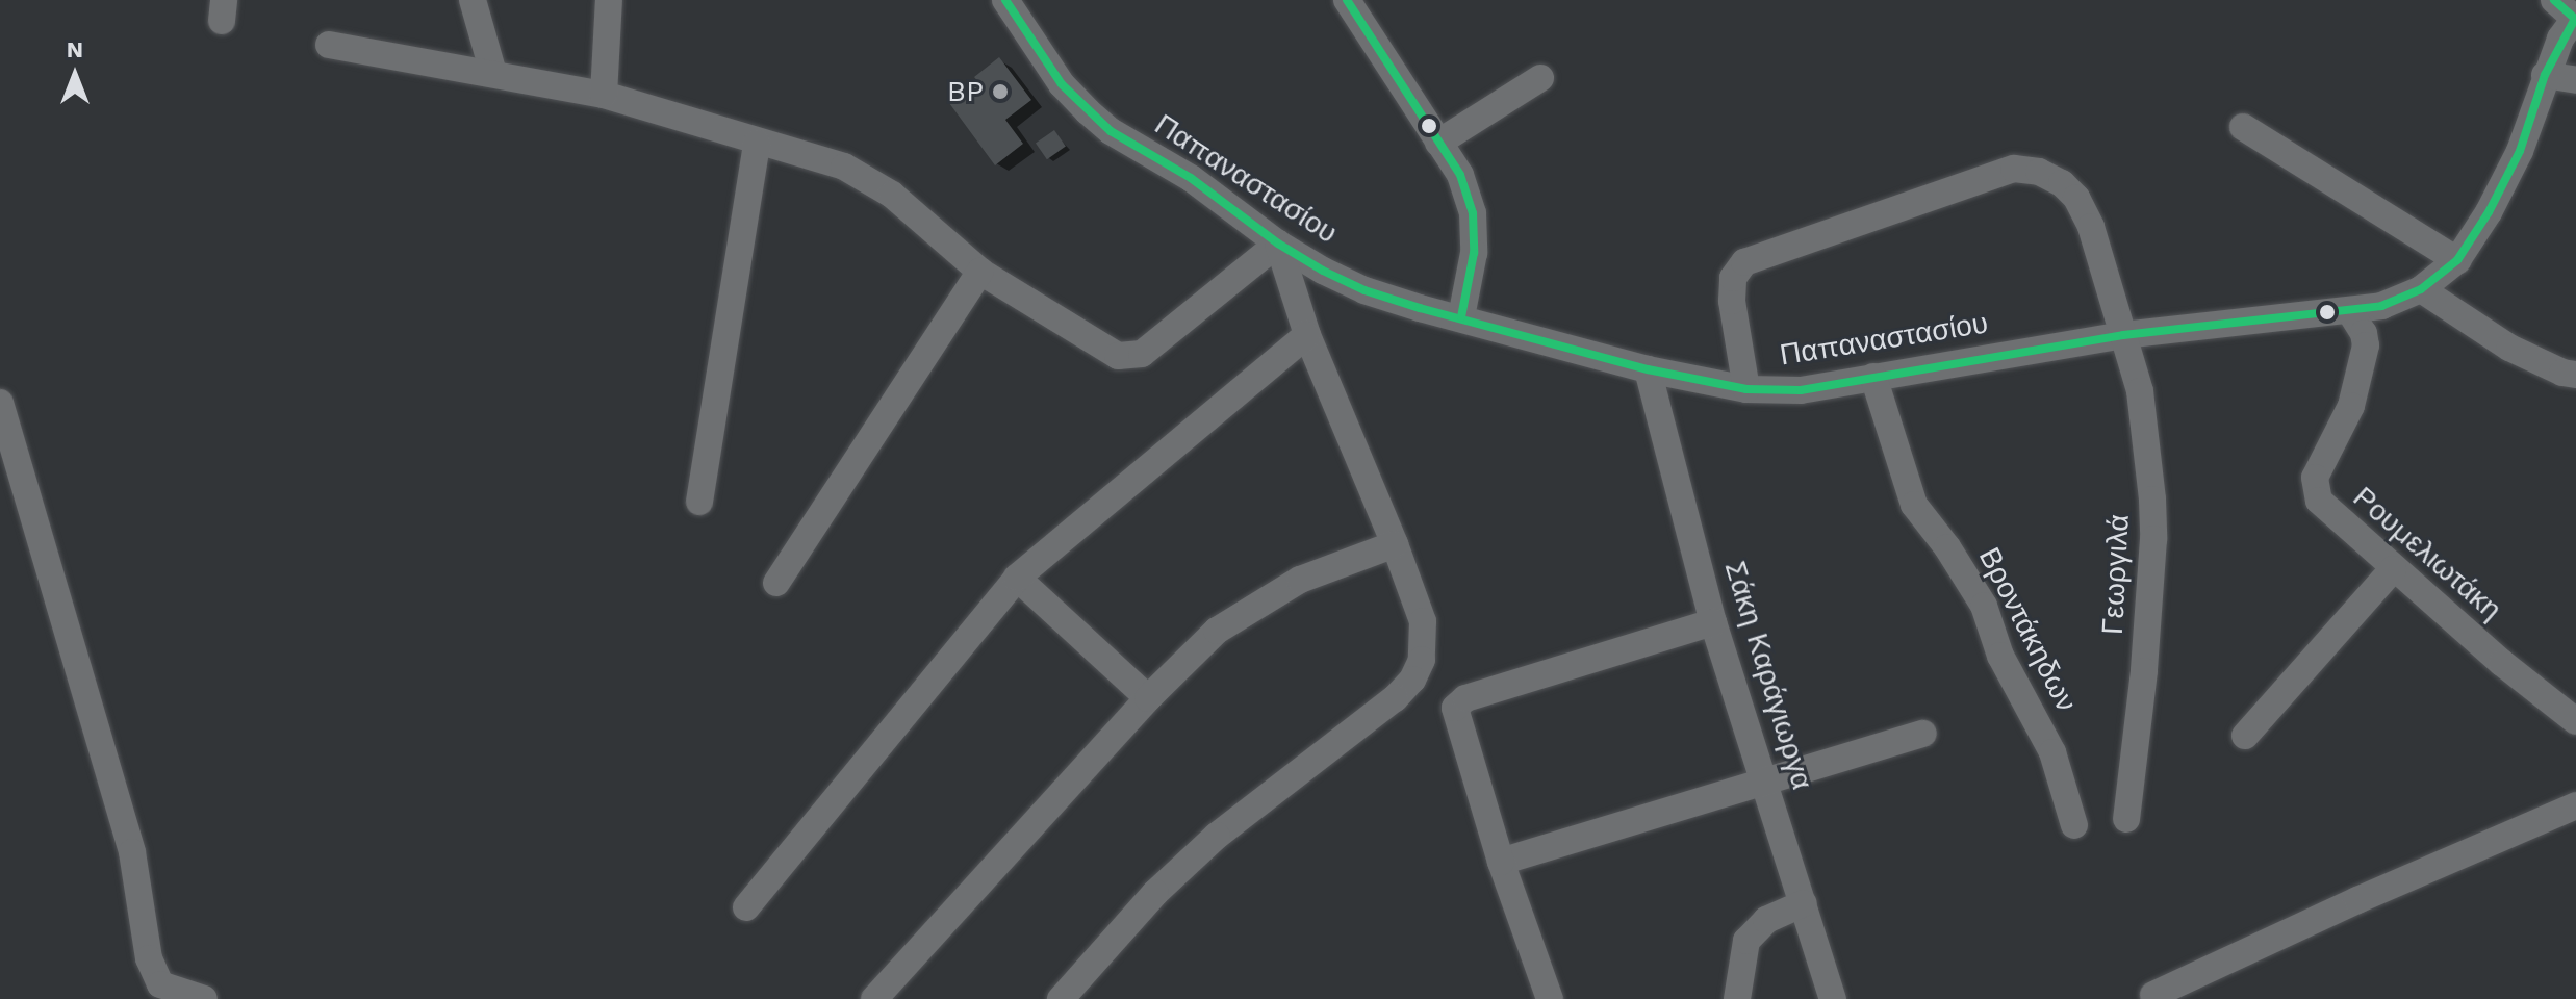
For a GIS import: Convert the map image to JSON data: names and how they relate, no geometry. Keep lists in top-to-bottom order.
{
  "streets": {
    "street": [
      "Παπαναστασίου",
      "Ρουμελιωτάκη",
      "Γεωργιλά",
      "Βροντάκηδων",
      "Σάκη Καράγιωργα"
    ]
  },
  "crossings": [
    ["Παπαναστασίου", "Ρουμελιωτάκη"],
    ["Παπαναστασίου", "Γεωργιλά"],
    ["Παπαναστασίου", "Βροντάκηδων"],
    ["Παπαναστασίου", "Σάκη Καράγιωργα"]
  ],
  "places": ["BP"],
  "north": "top"
}
